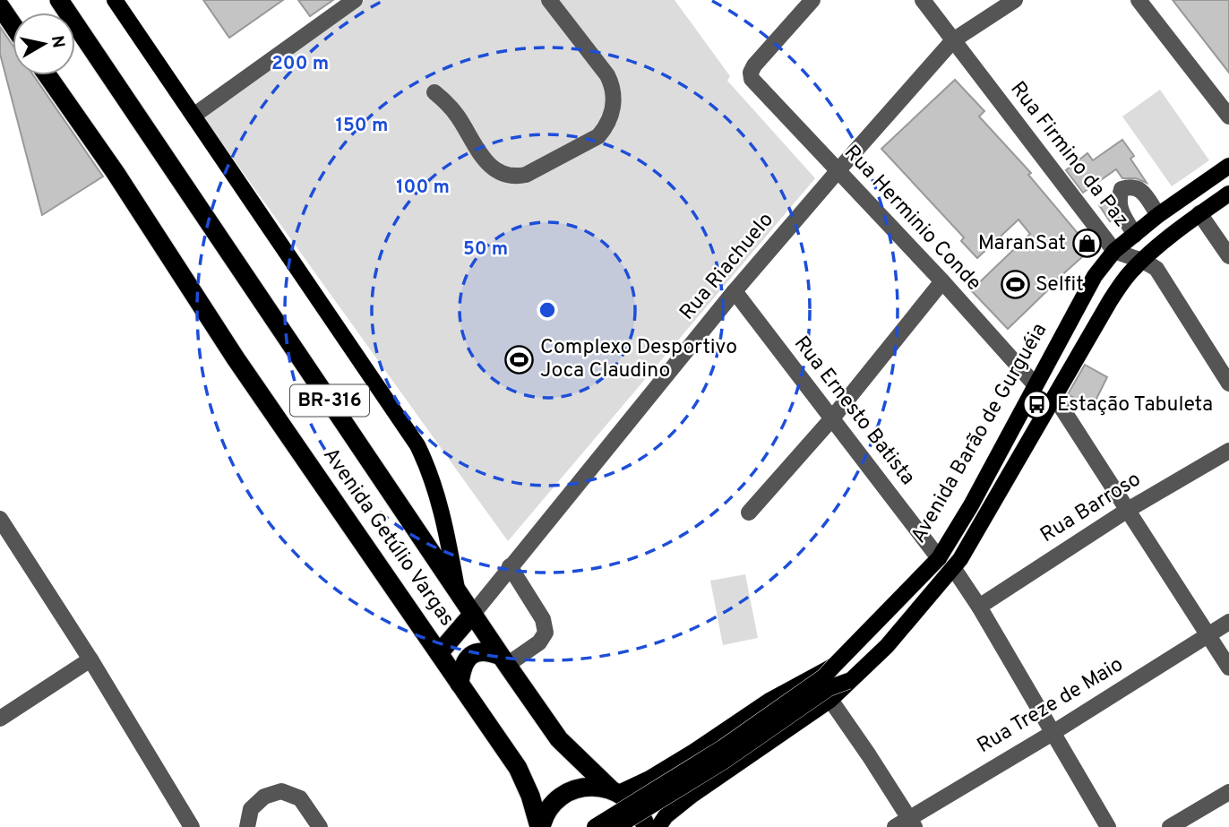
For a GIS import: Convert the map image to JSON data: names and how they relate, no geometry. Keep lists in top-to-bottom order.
{
  "streets": {
    "highway": ["BR-316", "Avenida Getúlio Vargas"],
    "main road": ["Avenida Barão de Gurguéia"],
    "street": [
      "Rua Firmino da Paz",
      "Rua Herminio Conde",
      "Rua Riachuelo",
      "Rua Ernesto Batista",
      "Rua Barroso",
      "Rua Treze de Maio"
    ]
  },
  "crossings": [
    ["Rua Firmino da Paz", "Rua Riachuelo"],
    ["Rua Firmino da Paz", "Avenida Barão de Gurguéia"],
    ["Rua Herminio Conde", "Rua Riachuelo"],
    ["Rua Herminio Conde", "Avenida Barão de Gurguéia"],
    ["Rua Riachuelo", "Rua Ernesto Batista"],
    ["Rua Riachuelo", "Avenida Getúlio Vargas"],
    ["BR-316", "Avenida Barão de Gurguéia"],
    ["BR-316", "Avenida Getúlio Vargas"],
    ["Rua Ernesto Batista", "Avenida Barão de Gurguéia"],
    ["Avenida Barão de Gurguéia", "Avenida Getúlio Vargas"]
  ],
  "places": {
    "shop": ["MaranSat"],
    "sports": ["Selfit", "Complexo Desportivo Joca Claudino"],
    "bus stop": ["Estação Tabuleta"]
  },
  "north": "right",
  "rings": [
    "200 m",
    "150 m",
    "100 m",
    "50 m"
  ]
}
